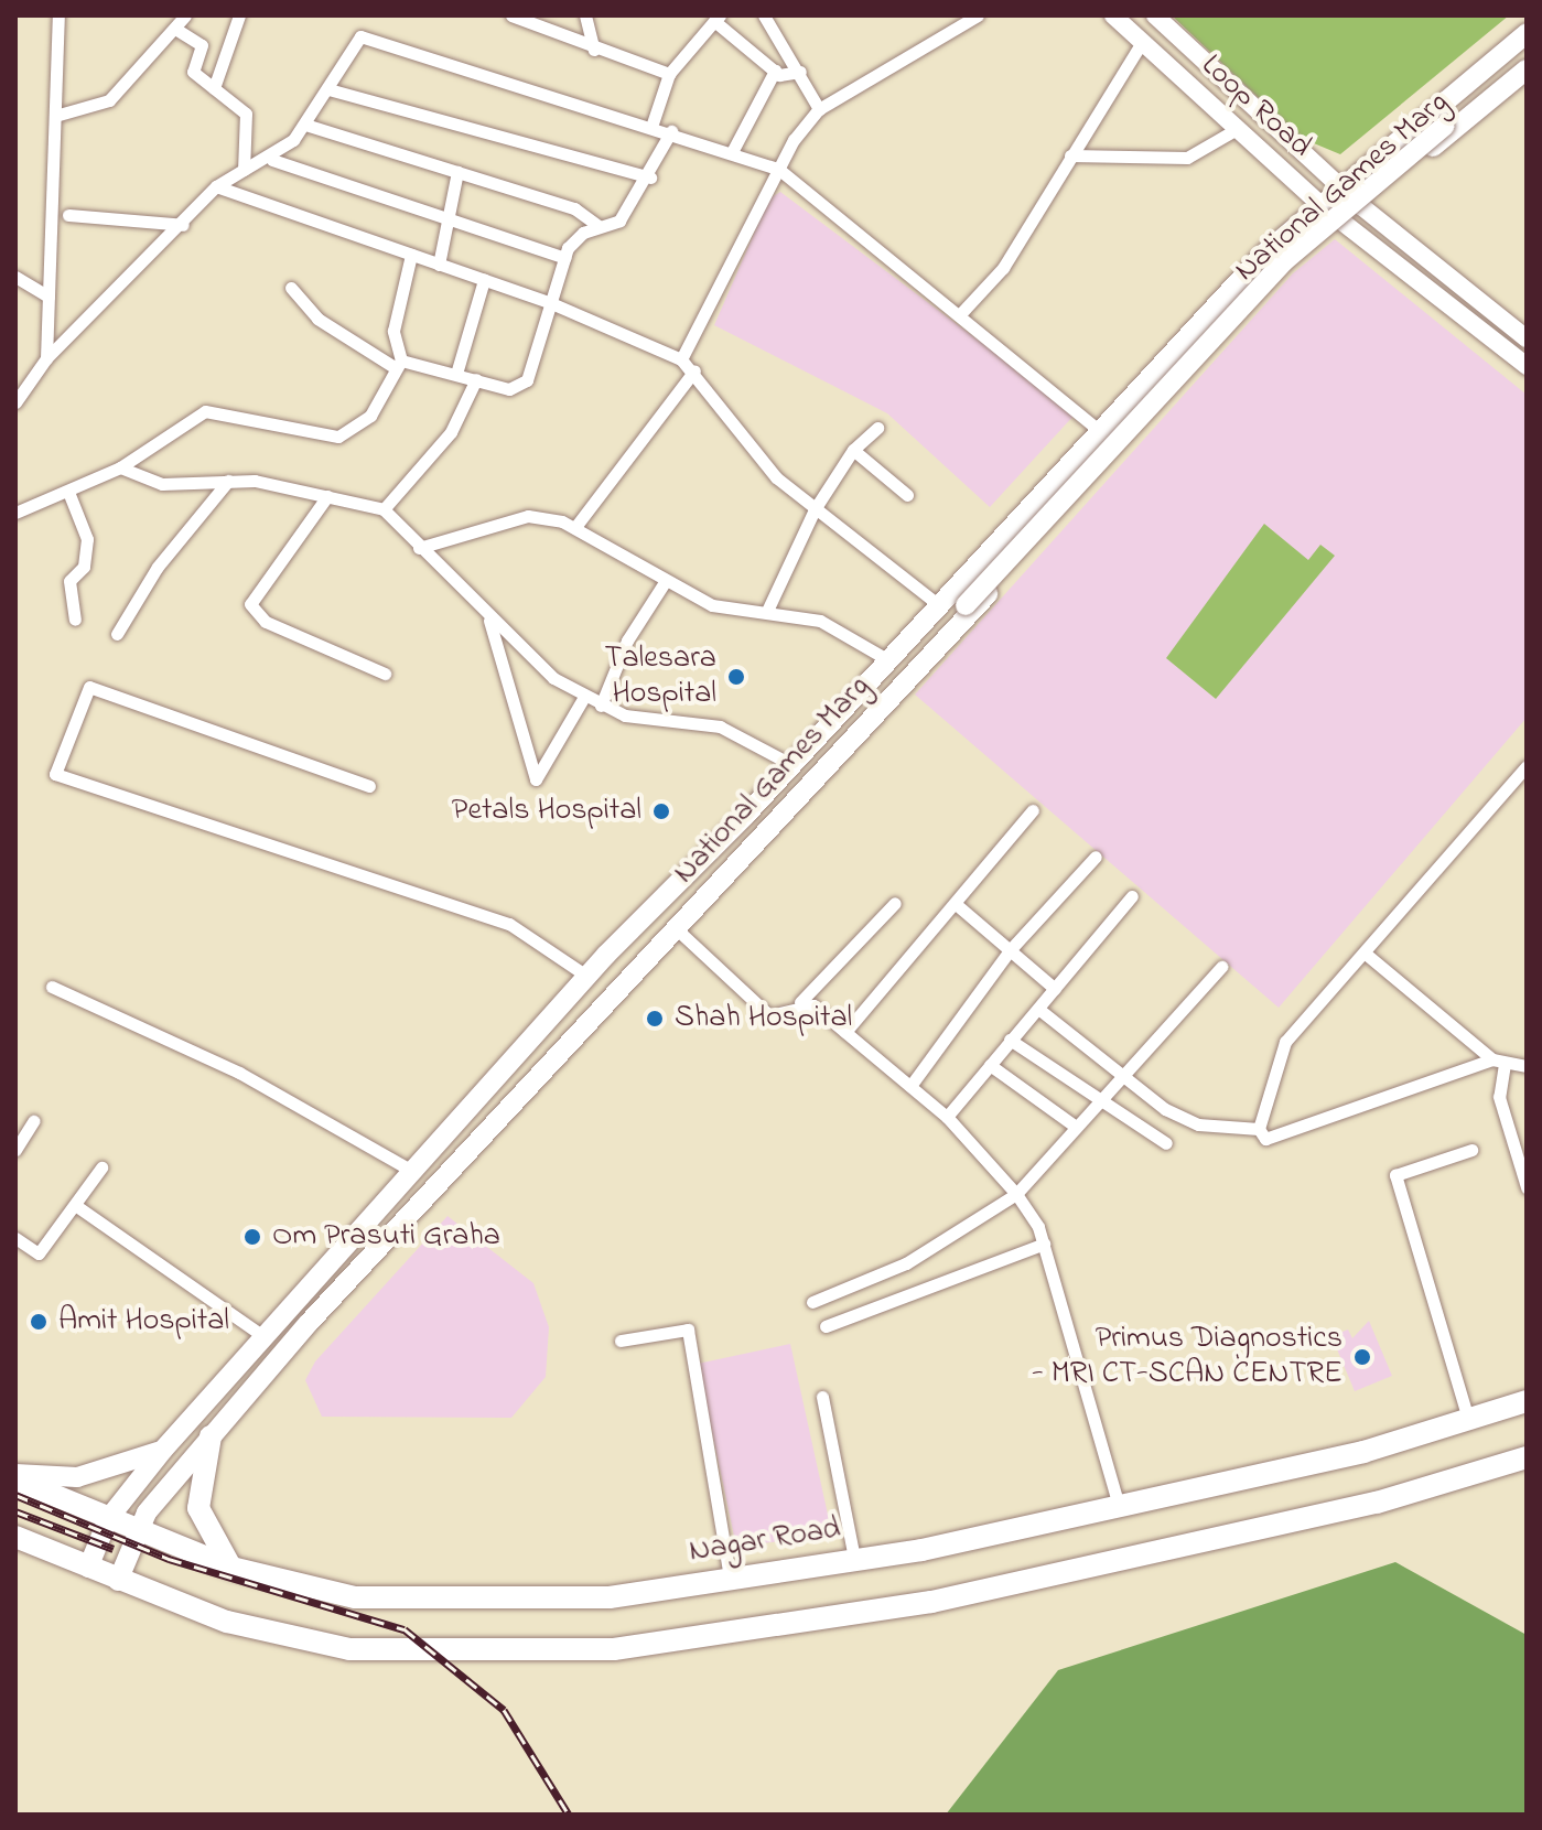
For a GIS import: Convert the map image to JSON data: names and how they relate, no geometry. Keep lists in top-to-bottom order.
{
  "streets": {
    "highway": ["Nagar Road"],
    "main road": ["Loop Road", "National Games Marg"]
  },
  "crossings": [
    ["Loop Road", "National Games Marg"],
    ["National Games Marg", "Nagar Road"]
  ],
  "places": [
    "Talesara Hospital",
    "Petals Hospital",
    "Shah Hospital",
    "Om Prasuti Graha",
    "Amit Hospital",
    "Primus Diagnostics - MRI CT-SCAN CENTRE"
  ]
}
